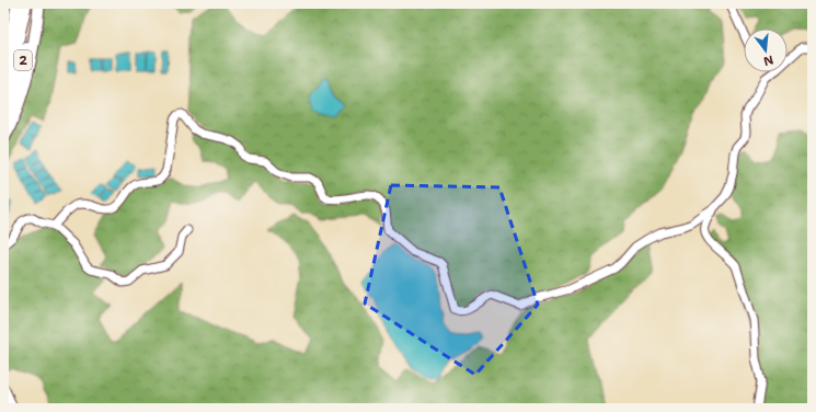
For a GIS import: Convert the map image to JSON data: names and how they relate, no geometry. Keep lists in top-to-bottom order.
{
  "streets": {
    "highway": ["2"]
  },
  "north": "bottom"
}
